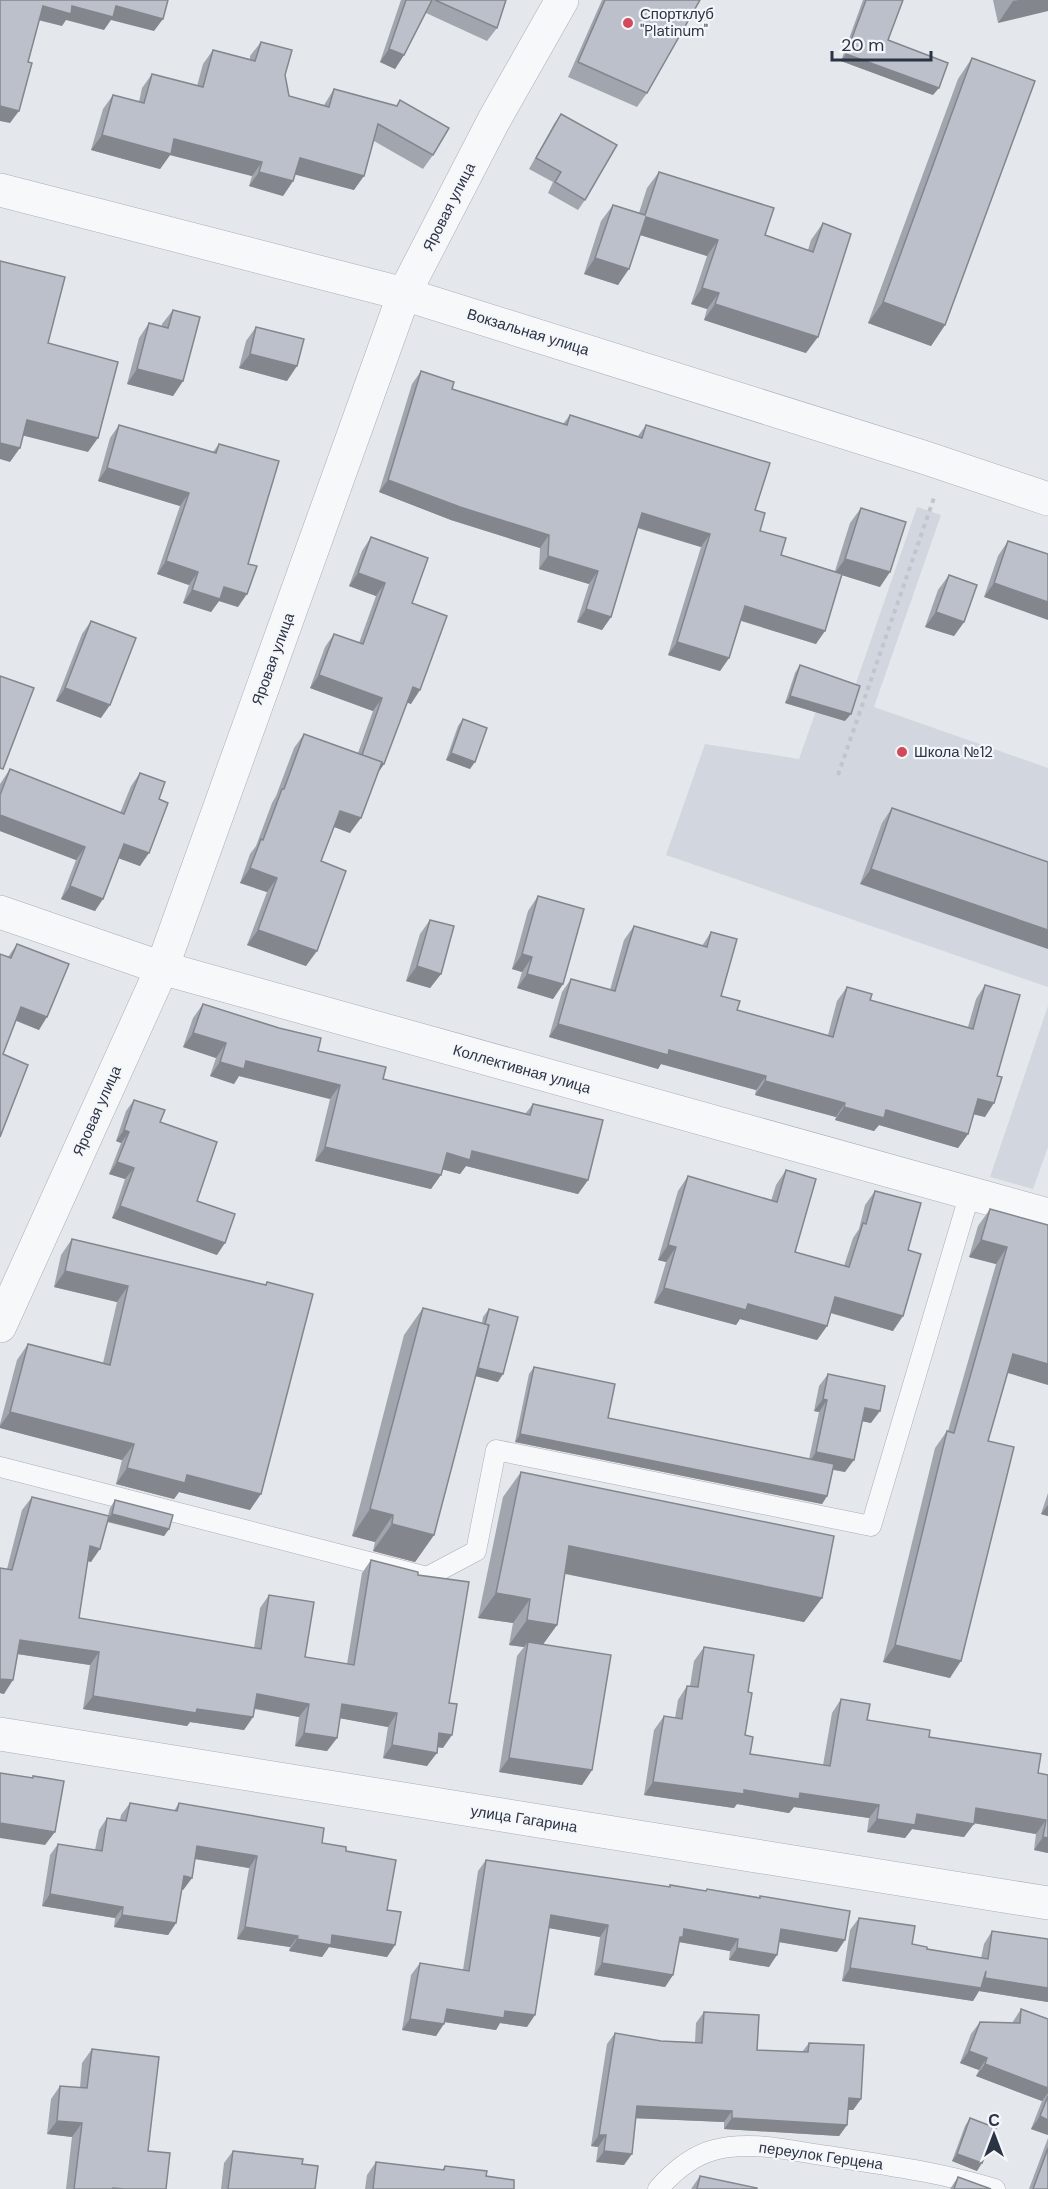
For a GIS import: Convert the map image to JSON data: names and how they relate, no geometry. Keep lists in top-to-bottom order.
{
  "streets": {
    "street": [
      "Яровая улица",
      "Вокзальная улица",
      "Коллективная улица",
      "улица Гагарина"
    ],
    "lane": ["переулок Герцена"]
  },
  "crossings": [
    ["Яровая улица", "Вокзальная улица"],
    ["Яровая улица", "Коллективная улица"]
  ],
  "places": ["Спортклуб \"Platinum\"", "Школа №12"],
  "scale_bar": "20 m",
  "north": "top"
}
